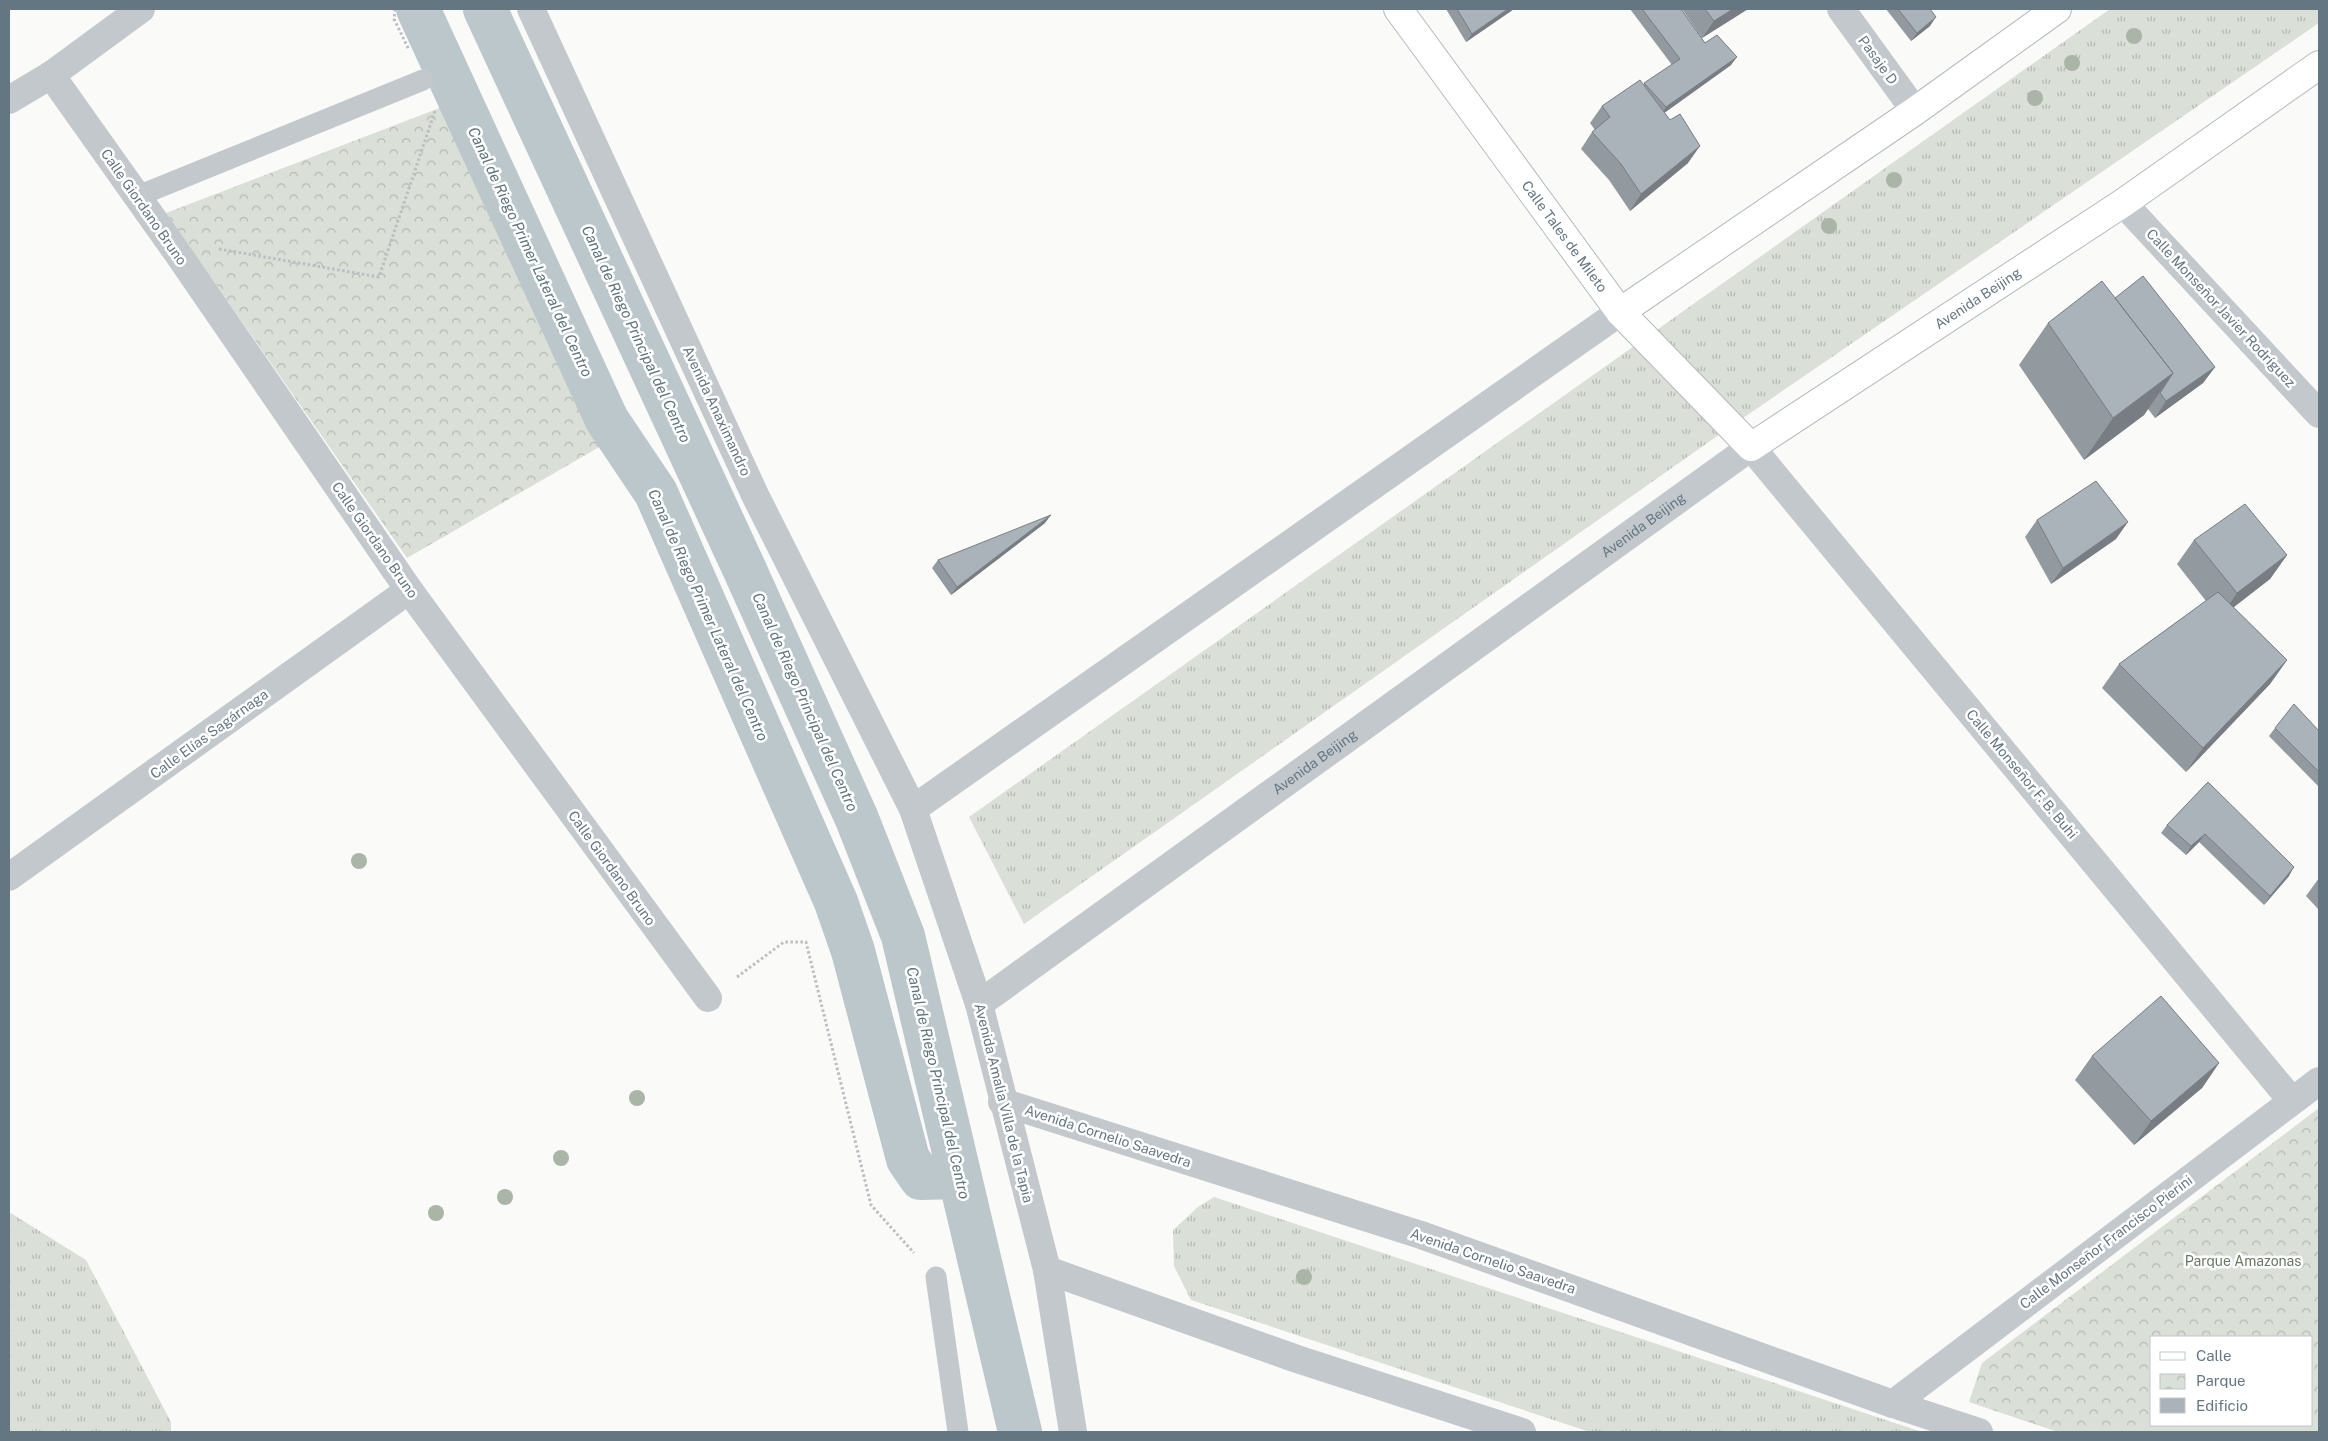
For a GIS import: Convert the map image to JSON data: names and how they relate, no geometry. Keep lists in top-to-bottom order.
{
  "streets": {
    "street": [
      "Pasaje D",
      "Calle Giordano Bruno",
      "Calle Tales de Mileto",
      "Avenida Beijing",
      "Calle Monseñor Javier Rodríguez",
      "Avenida Anaximandro",
      "Calle Elías Sagárnaga",
      "Calle Monseñor F. B. Buhi",
      "Avenida Amalia Villa de la Tapia",
      "Avenida Cornelio Saavedra",
      "Calle Monseñor Francisco Pierini"
    ]
  },
  "crossings": [
    ["Calle Giordano Bruno", "Calle Elías Sagárnaga"],
    ["Calle Tales de Mileto", "Avenida Beijing"],
    ["Calle Tales de Mileto", "Calle Monseñor F. B. Buhi"],
    ["Avenida Beijing", "Calle Monseñor Javier Rodríguez"],
    ["Avenida Beijing", "Calle Monseñor F. B. Buhi"],
    ["Avenida Beijing", "Avenida Amalia Villa de la Tapia"],
    ["Avenida Anaximandro", "Avenida Amalia Villa de la Tapia"],
    ["Calle Monseñor F. B. Buhi", "Calle Monseñor Francisco Pierini"],
    ["Avenida Amalia Villa de la Tapia", "Avenida Cornelio Saavedra"],
    ["Avenida Cornelio Saavedra", "Calle Monseñor Francisco Pierini"]
  ],
  "water": ["Canal de Riego Primer Lateral del Centro", "Canal de Riego Principal del Centro"],
  "parks": ["Parque Amazonas"],
  "legend": ["Calle", "Parque", "Edificio"]
}
